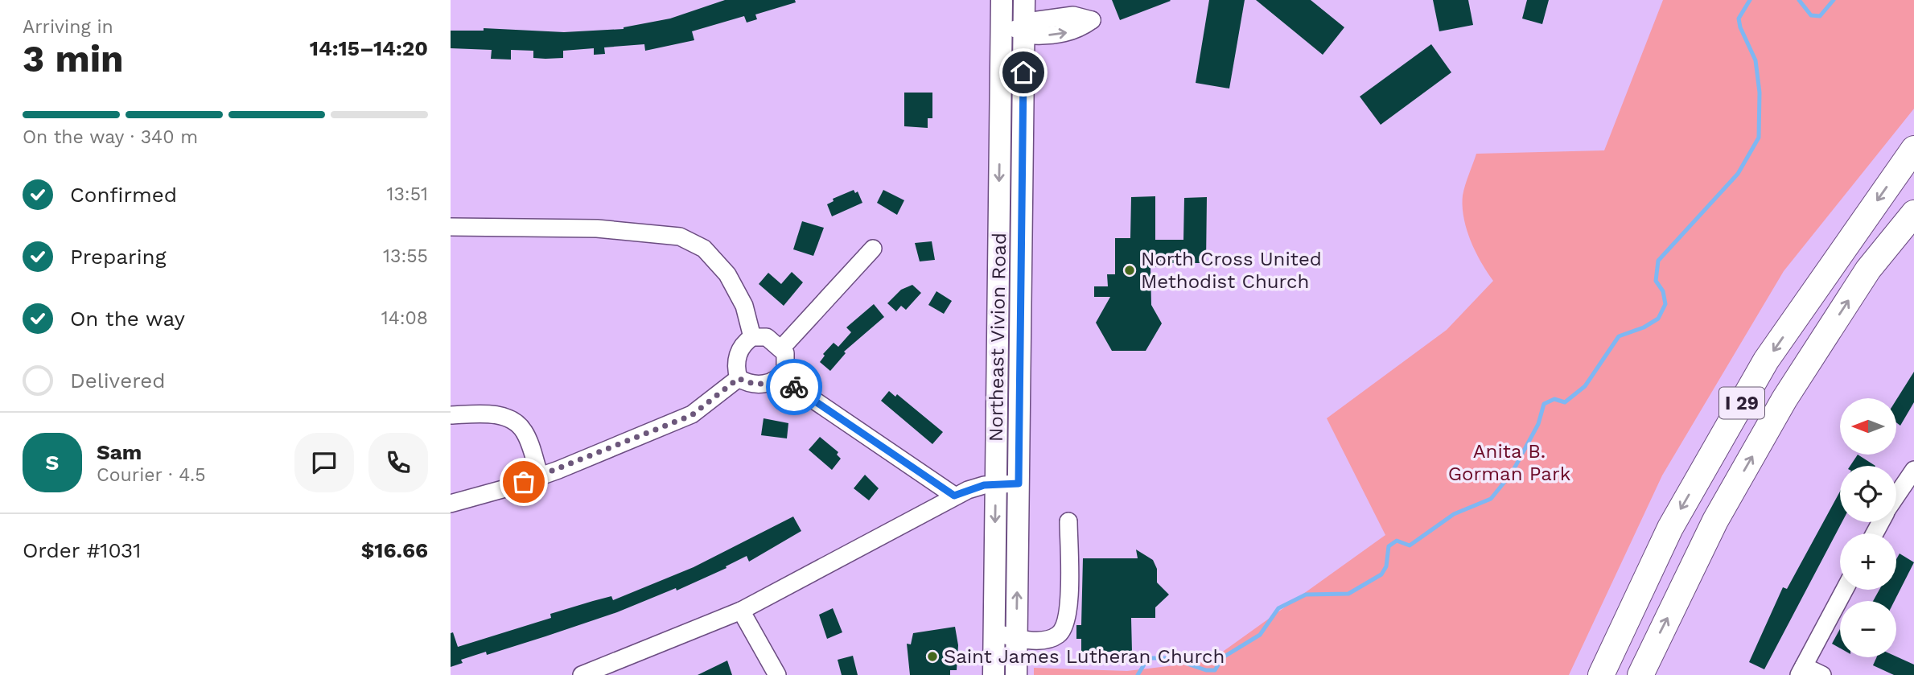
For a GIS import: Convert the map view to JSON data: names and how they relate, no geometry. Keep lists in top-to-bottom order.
{
  "streets": {
    "highway": ["I 29"],
    "main road": ["Northeast Vivion Road"]
  },
  "parks": ["Anita B. Gorman Park"],
  "places": ["North Cross United Methodist Church", "Saint James Lutheran Church"],
  "north": "left",
  "page": {
    "heading": ["3 min", "Arriving in", "14:15–14:20"],
    "panel": [
      "Sam",
      "Courier · 4.5",
      "Order #1031",
      "$16.66"
    ],
    "bar": "On the way · 340 m",
    "list": [
      ["Confirmed", "13:51"],
      ["Preparing", "13:55"],
      ["On the way", "14:08"],
      "Delivered"
    ],
    "map_buttons": ["+", "−"],
    "round": "S"
  }
}
